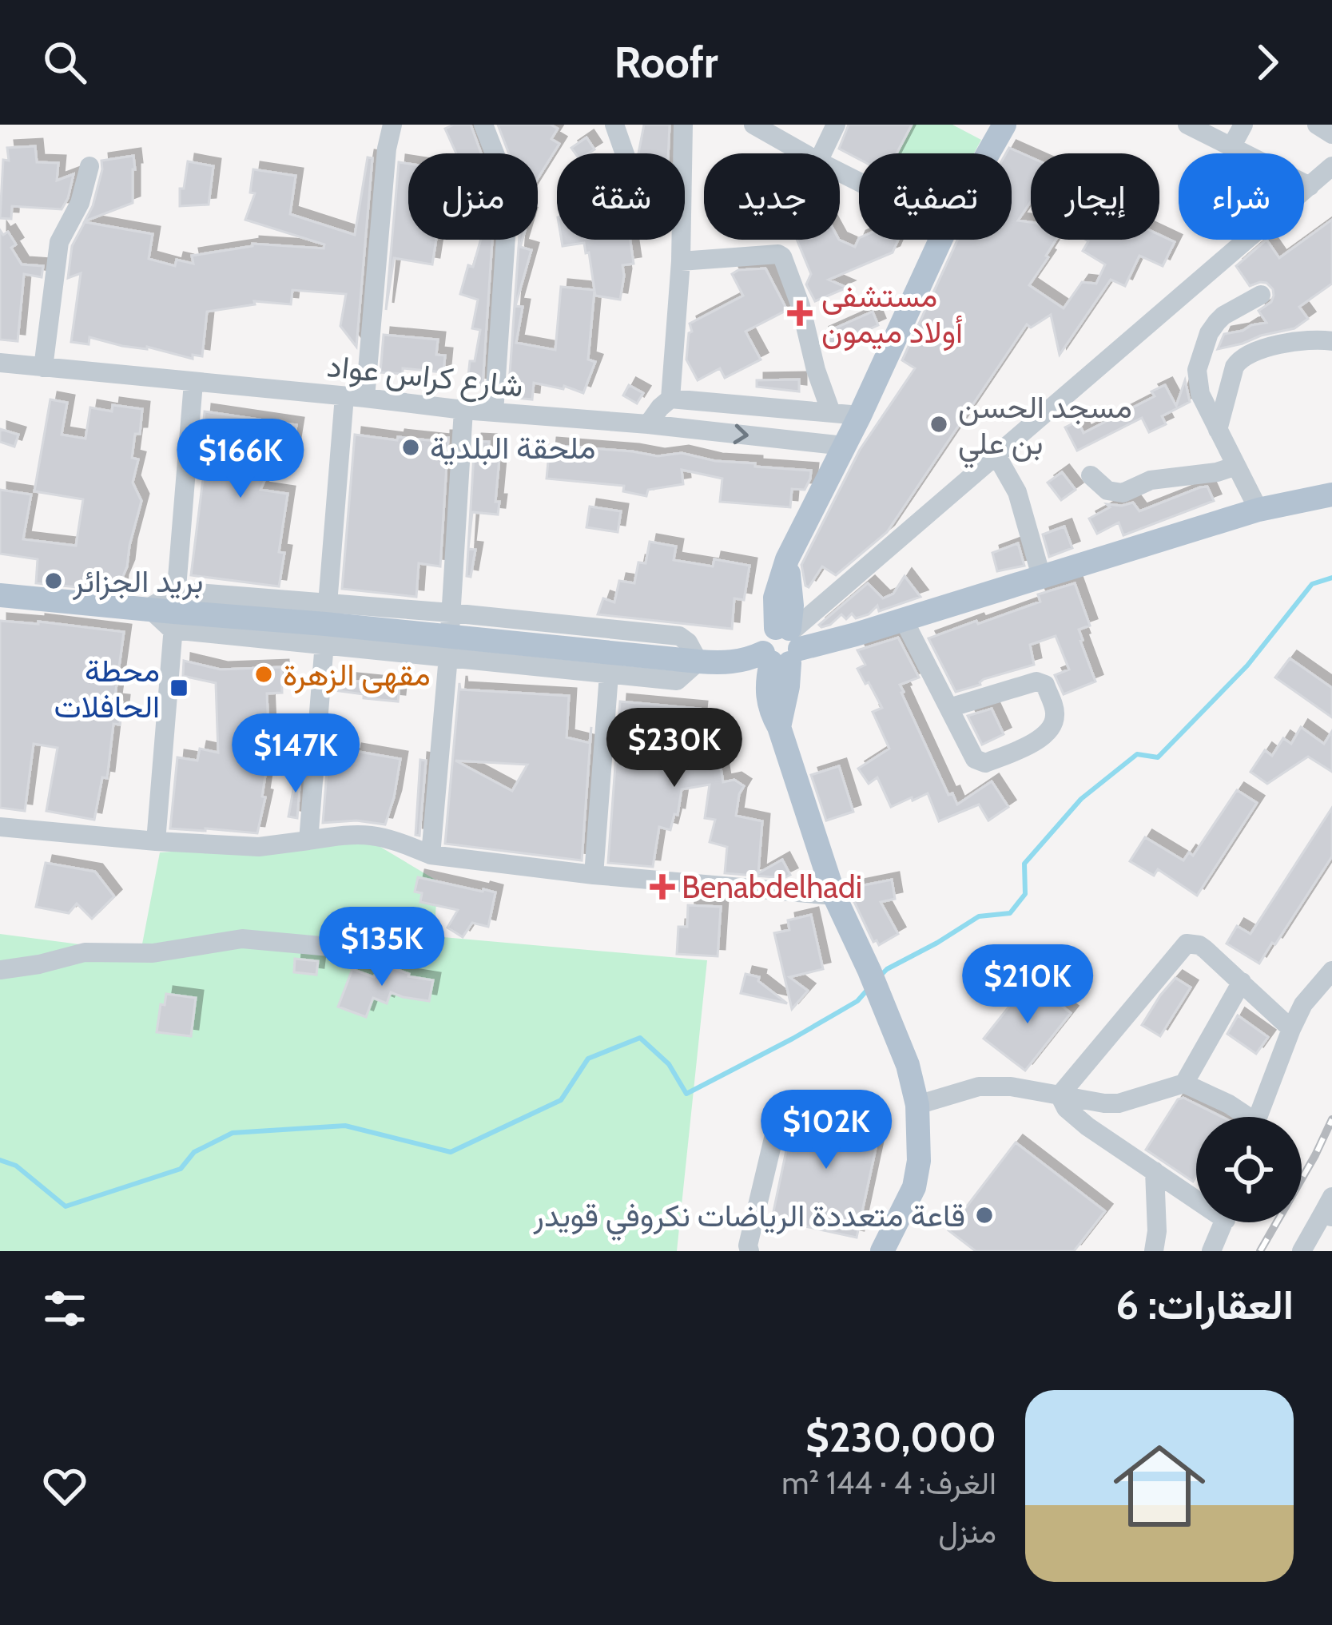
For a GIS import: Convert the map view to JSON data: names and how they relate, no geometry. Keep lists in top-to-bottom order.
{
  "streets": {
    "street": ["شارع كراس عواد"]
  },
  "places": {
    "health": ["مستشفى أولاد ميمون", "Benabdelhadi"],
    "other": [
      "مسجد الحسن بن علي",
      "ملحقة البلدية",
      "بريد الجزائر",
      "مقهى الزهرة",
      "قاعة متعددة الرياضات نكروفي قويدر"
    ],
    "transit": ["محطة الحافلات"]
  },
  "page": {
    "header": "Roofr",
    "chip": [
      "شراء",
      "إيجار",
      "تصفية",
      "جديد",
      "شقة",
      "منزل"
    ],
    "price": [
      "$166K",
      "$230K",
      "$147K",
      "$135K",
      "$210K",
      "$102K"
    ],
    "heading": "العقارات: 6",
    "list": [
      {
        "name": "$230,000",
        "note": "الغرف: 4 · 144 m² · منزل"
      }
    ]
  }
}
